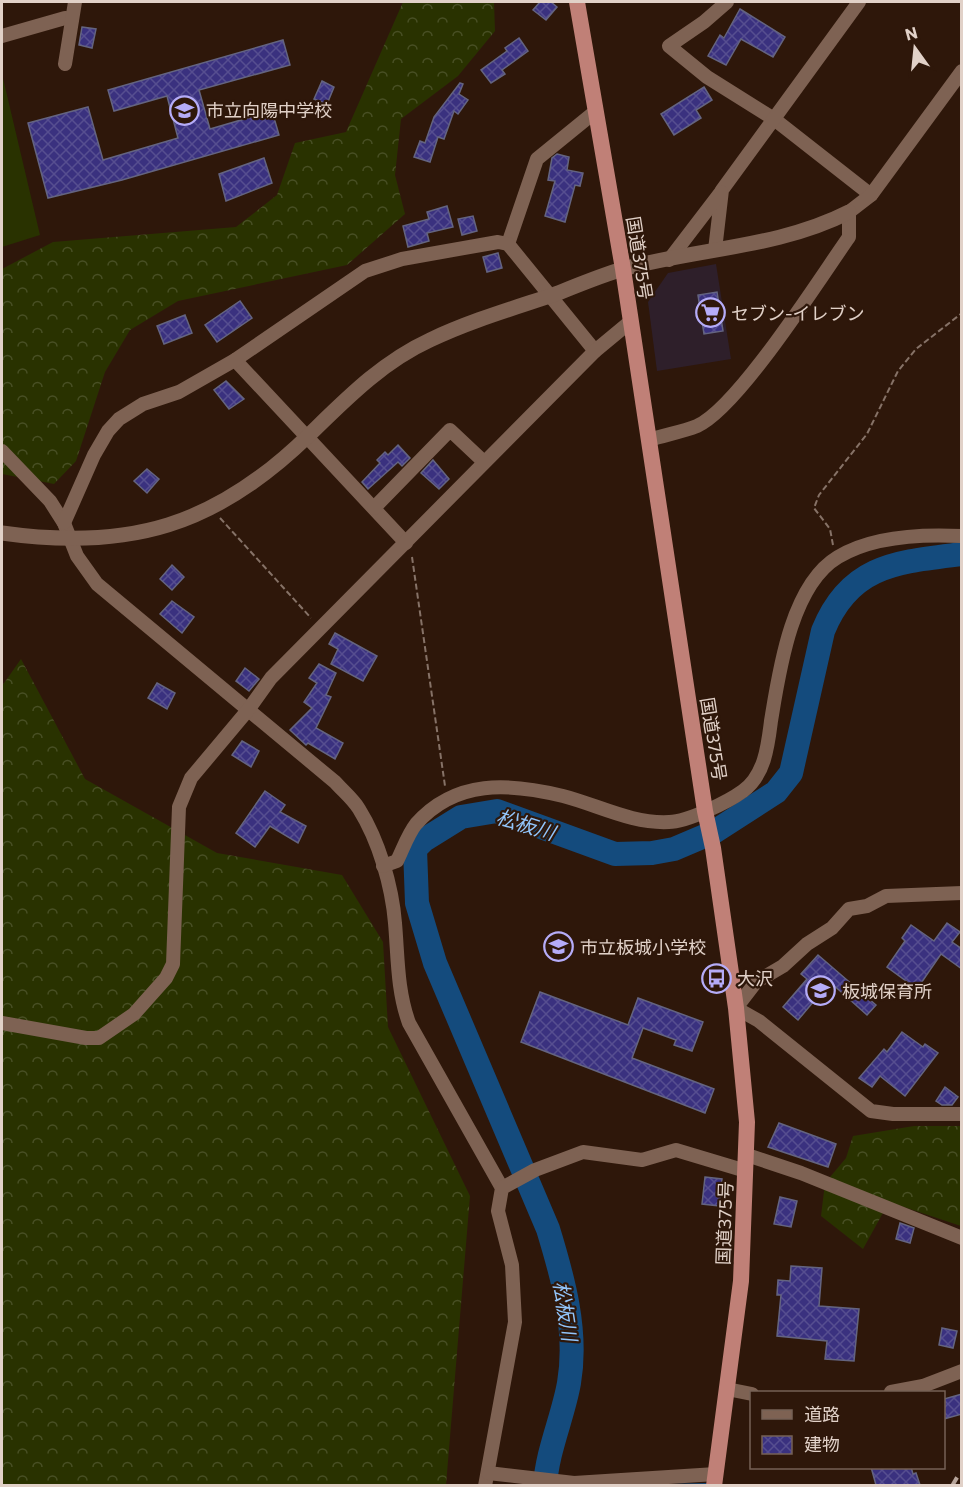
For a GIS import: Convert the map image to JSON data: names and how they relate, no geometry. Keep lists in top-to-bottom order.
{
  "streets": {
    "highway": ["国道375号"]
  },
  "water": ["松板川"],
  "places": {
    "school or university": ["市立向陽中学校", "市立板城小学校", "板城保育所"],
    "supermarket": ["セブン-イレブン"],
    "bus stop": ["大沢"]
  },
  "legend": ["道路", "建物"],
  "north": "top"
}
